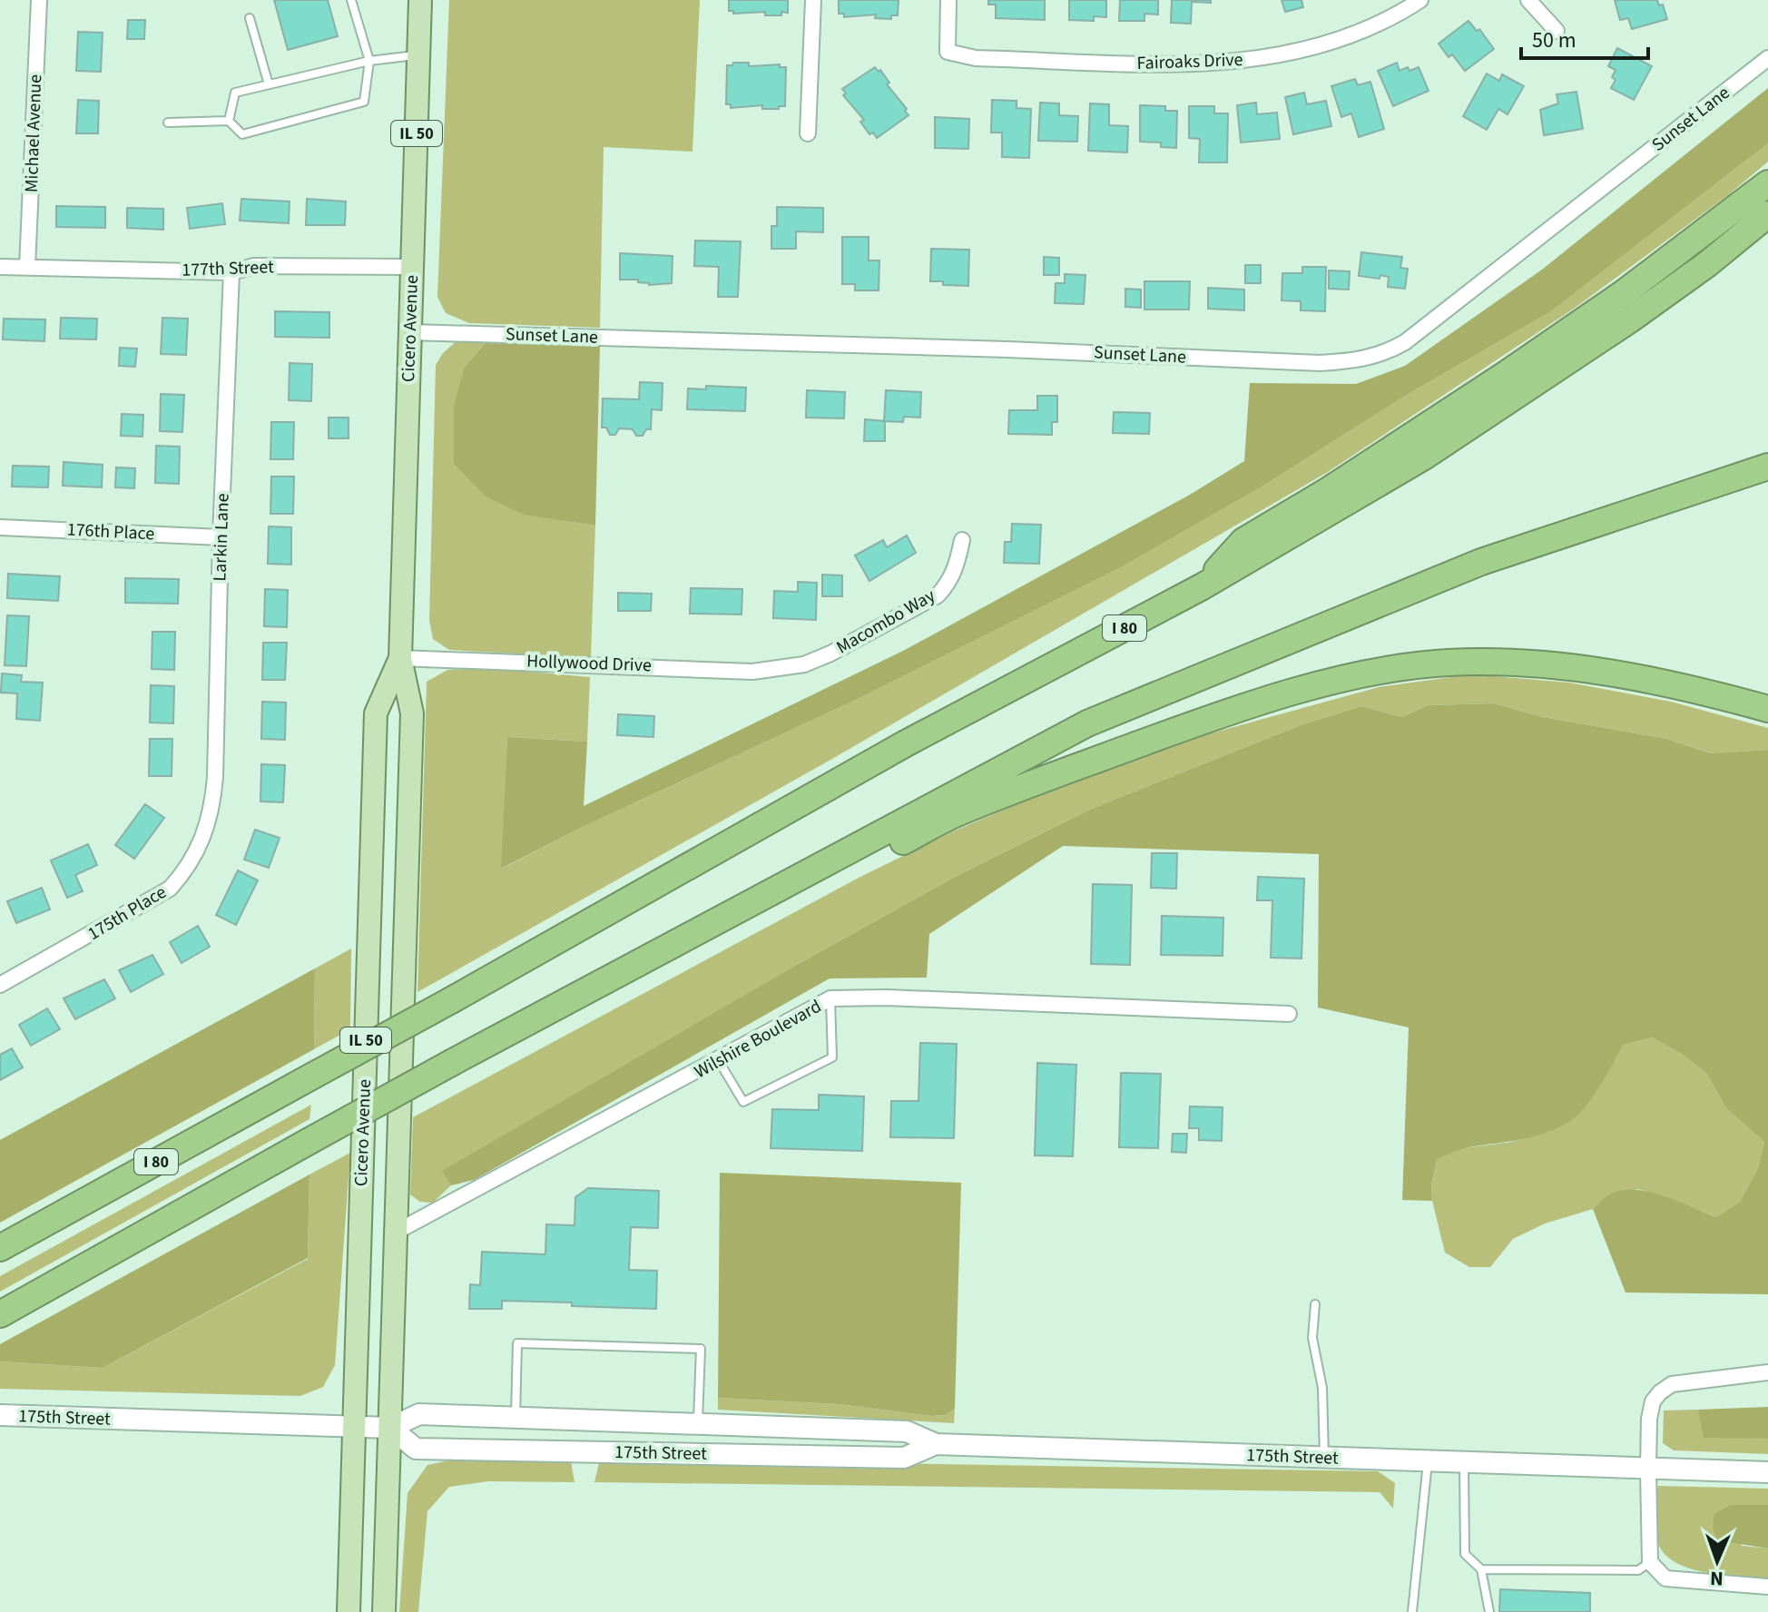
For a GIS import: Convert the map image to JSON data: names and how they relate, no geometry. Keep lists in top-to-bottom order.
{
  "streets": {
    "highway": ["I 80"],
    "main road": ["IL 50", "Cicero Avenue"],
    "street": [
      "Fairoaks Drive",
      "Sunset Lane",
      "Michael Avenue",
      "177th Street",
      "176th Place",
      "Larkin Lane",
      "Macombo Way",
      "Hollywood Drive",
      "175th Place",
      "Wilshire Boulevard",
      "175th Street"
    ]
  },
  "crossings": [
    ["Sunset Lane", "Cicero Avenue"],
    ["Michael Avenue", "177th Street"],
    ["177th Street", "Cicero Avenue"],
    ["177th Street", "Larkin Lane"],
    ["Cicero Avenue", "Hollywood Drive"],
    ["Cicero Avenue", "Wilshire Boulevard"],
    ["Cicero Avenue", "175th Street"],
    ["176th Place", "Larkin Lane"],
    ["Larkin Lane", "175th Place"],
    ["Macombo Way", "Hollywood Drive"]
  ],
  "scale_bar": "50 m",
  "north": "bottom"
}
